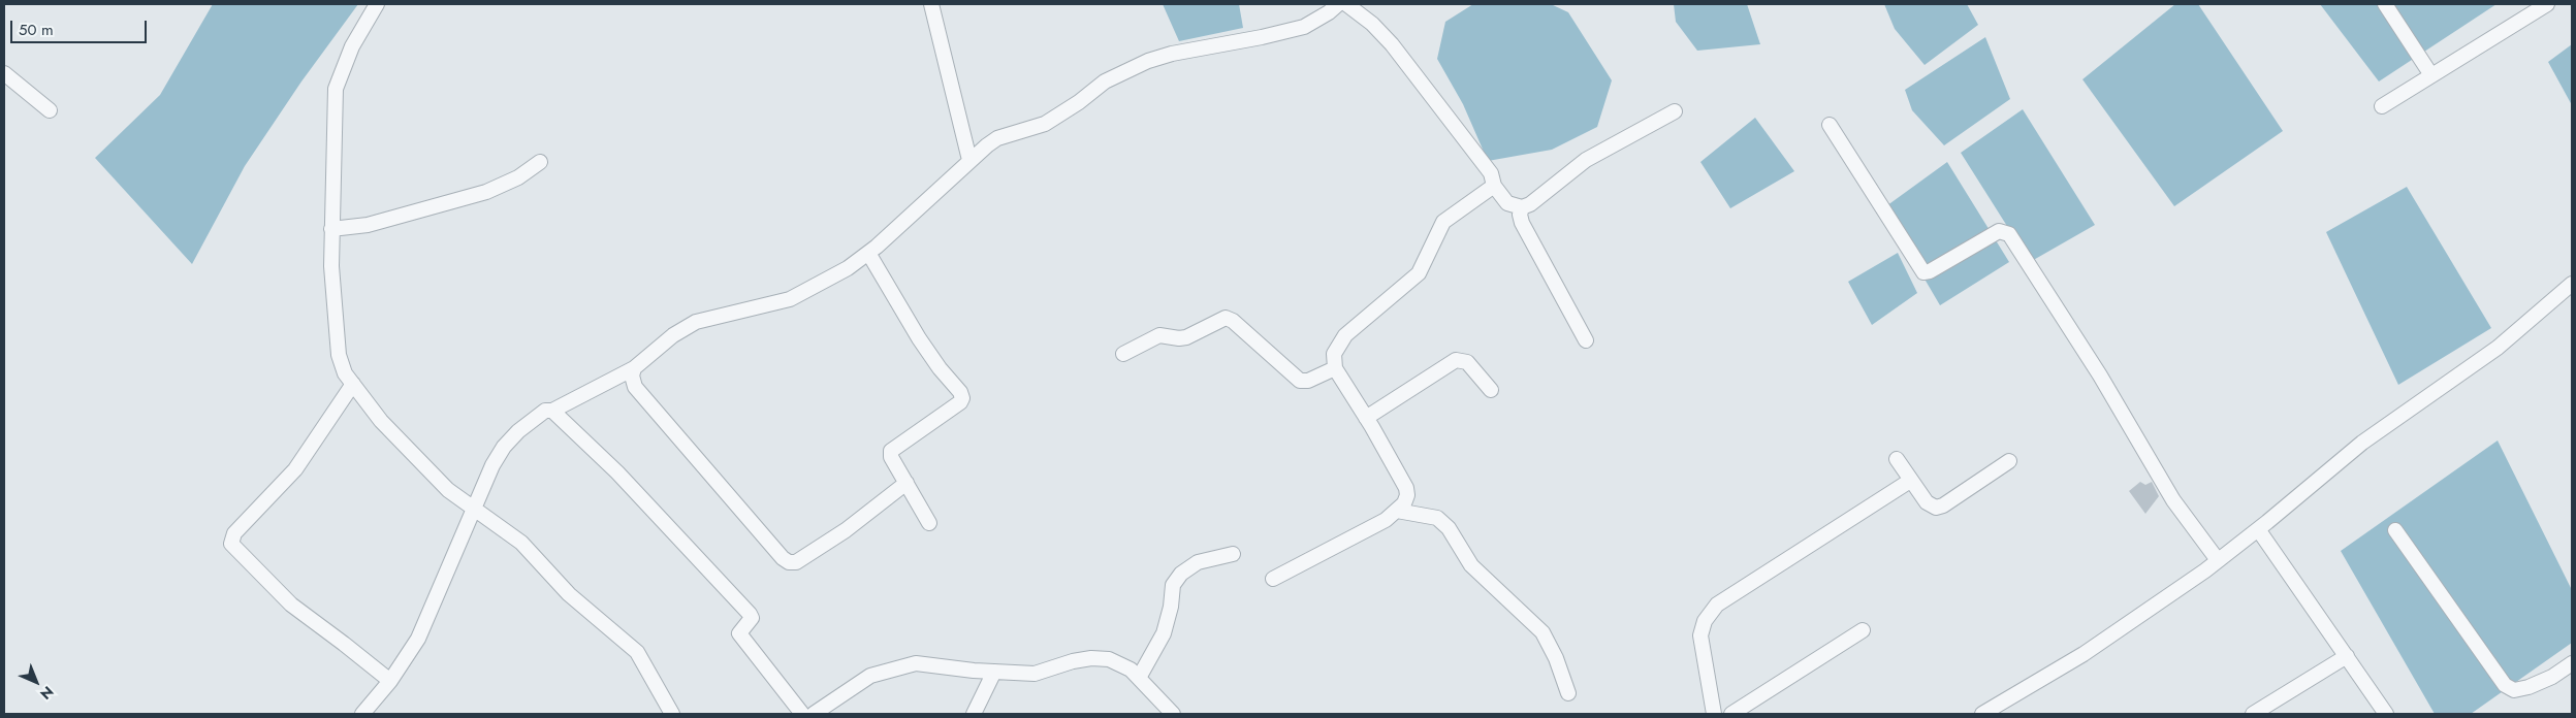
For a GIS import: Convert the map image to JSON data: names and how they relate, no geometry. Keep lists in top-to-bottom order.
{
  "scale_bar": "50 m",
  "north": "bottom right"
}
